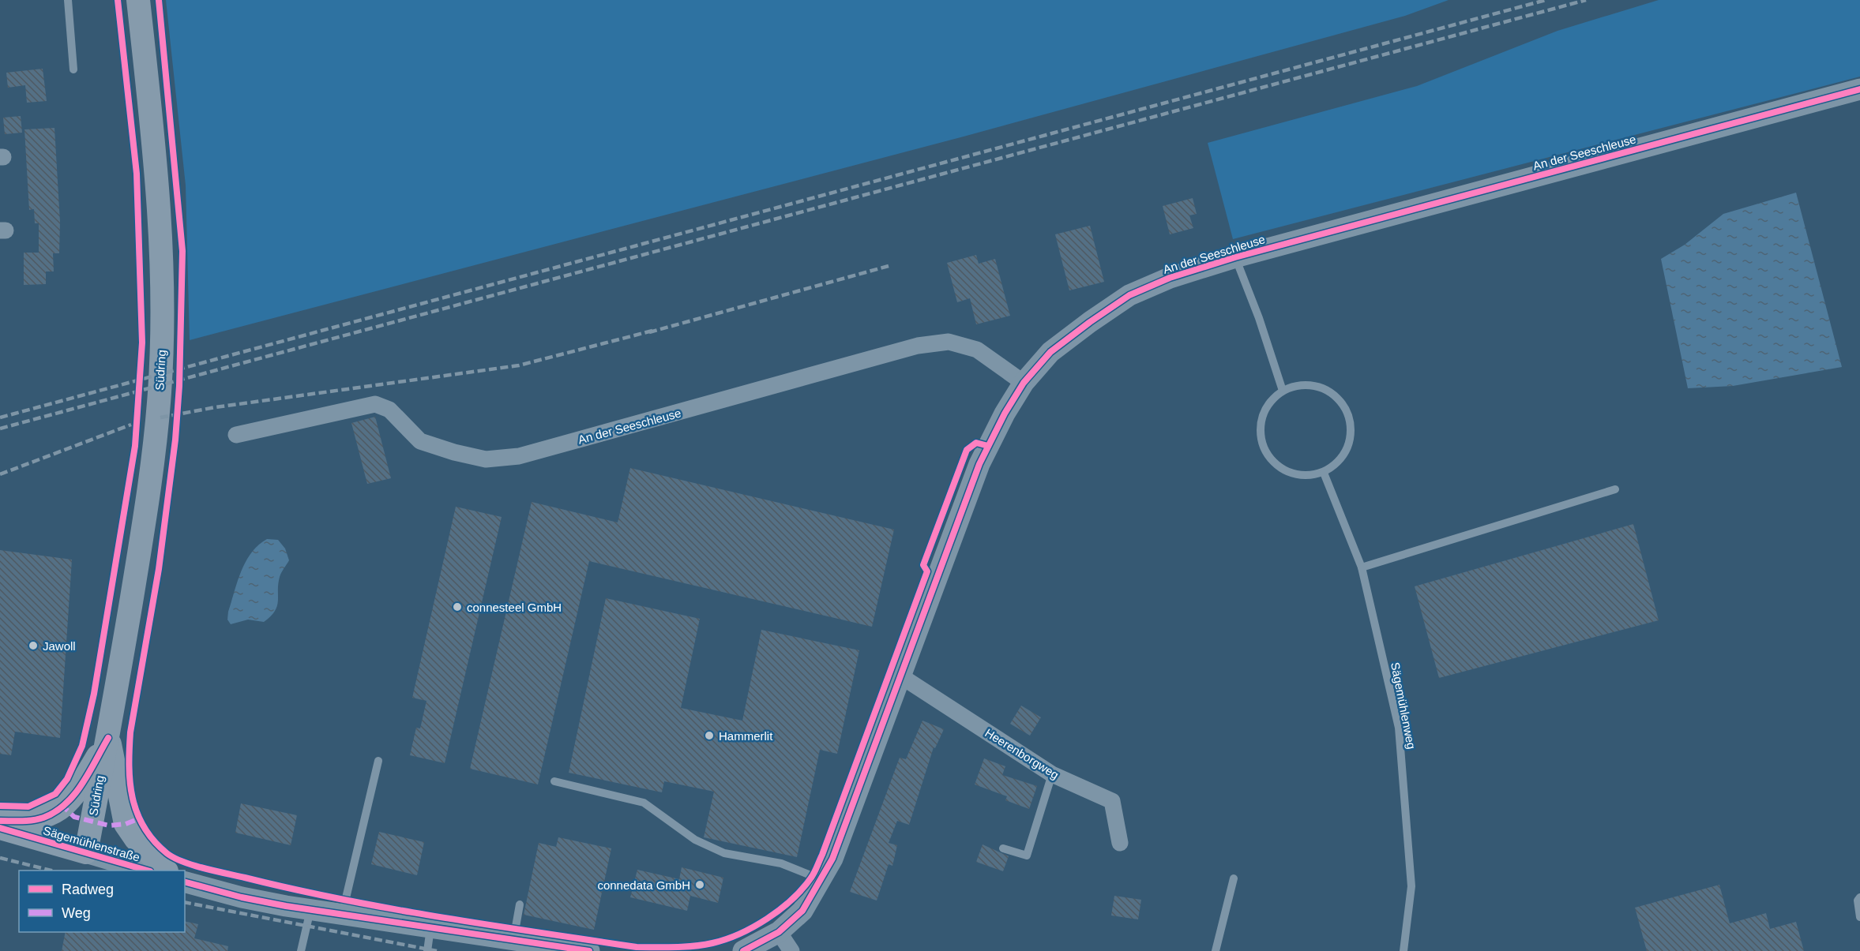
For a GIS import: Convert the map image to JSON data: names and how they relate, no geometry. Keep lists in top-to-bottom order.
{
  "streets": {
    "main road": ["Südring", "Sägemühlenstraße"],
    "street": ["An der Seeschleuse", "Heerenborgweg"],
    "lane": ["Sägemühlenweg"]
  },
  "crossings": [
    ["An der Seeschleuse", "Heerenborgweg"],
    ["Südring", "Sägemühlenstraße"]
  ],
  "places": [
    "connesteel GmbH",
    "Jawoll",
    "Hammerlit",
    "connedata GmbH"
  ],
  "legend": ["Radweg", "Weg"]
}
